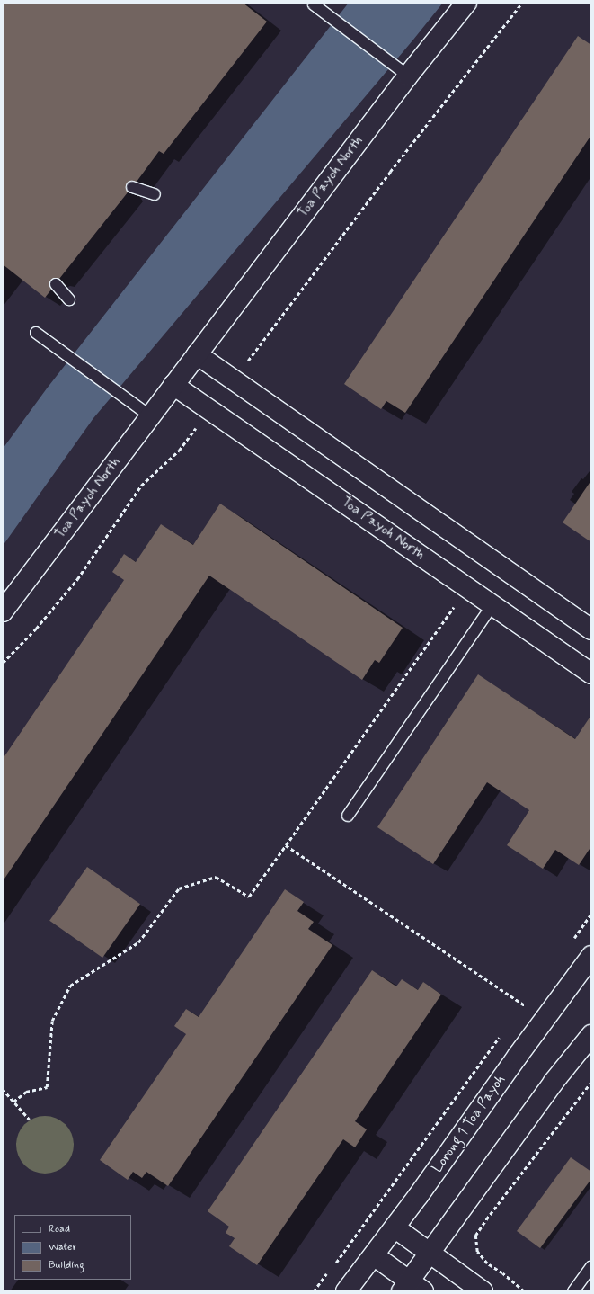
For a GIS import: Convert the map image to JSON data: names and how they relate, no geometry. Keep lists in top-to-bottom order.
{
  "streets": {
    "street": ["Toa Payoh North", "Lorong 1 Toa Payoh"]
  },
  "legend": ["Road", "Water", "Building"]
}
